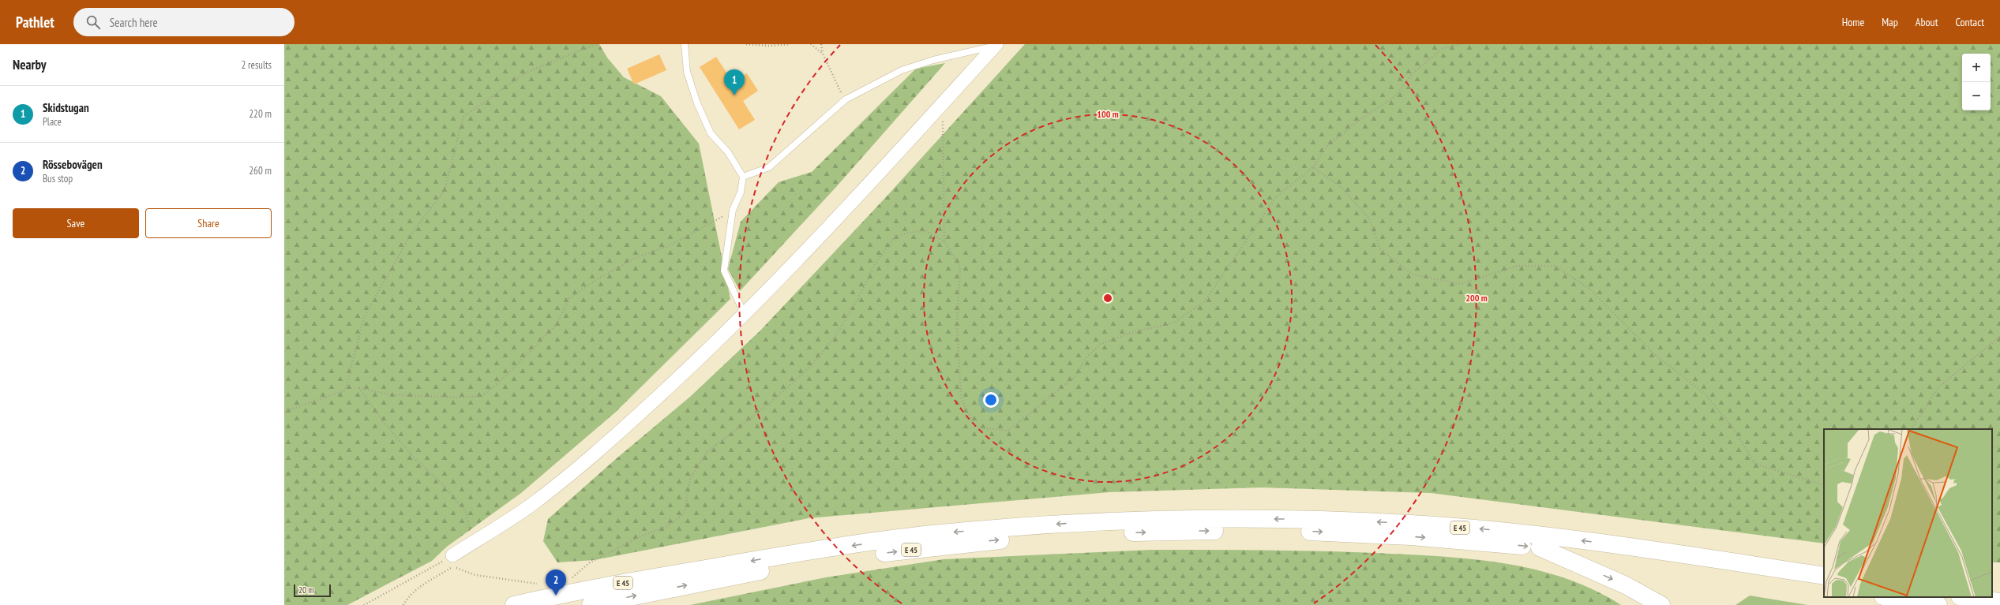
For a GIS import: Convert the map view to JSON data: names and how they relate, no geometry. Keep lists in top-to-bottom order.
{
  "streets": {
    "highway": ["E 45"]
  },
  "scale_bar": "20 m",
  "page": {
    "header": "Pathlet",
    "search": "Search here",
    "nav": [
      "Home",
      "Map",
      "About",
      "Contact"
    ],
    "heading": ["Nearby", "2 results"],
    "map_buttons": ["+", "−"],
    "pins": ["1", "2"],
    "list": [
      {
        "mark": "1",
        "name": "Skidstugan",
        "note": "Place",
        "value": "220 m"
      },
      {
        "mark": "2",
        "name": "Rössebovägen",
        "note": "Bus stop",
        "value": "260 m"
      }
    ],
    "buttons": ["Save", "Share"],
    "scale": "20 m"
  },
  "rings": ["100 m", "200 m"]
}
